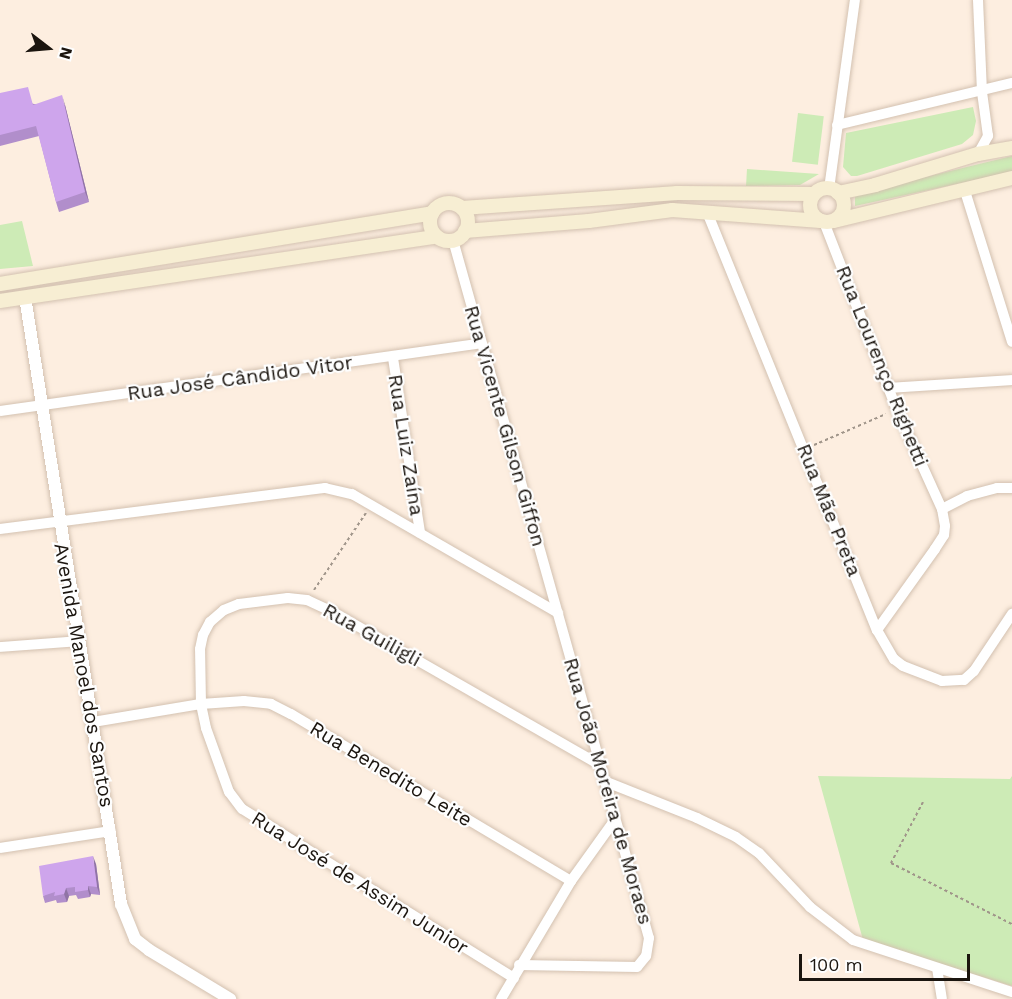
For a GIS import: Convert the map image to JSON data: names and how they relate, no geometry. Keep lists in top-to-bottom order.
{
  "streets": {
    "street": [
      "Rua Lourenço Righetti",
      "Rua José Cândido Vitor",
      "Rua Vicente Gilson Giffon",
      "Rua Luiz Zaína",
      "Rua Mãe Preta",
      "Rua Guiligli",
      "Avenida Manoel dos Santos",
      "Rua Benedito Leite",
      "Rua João Moreira de Moraes",
      "Rua José de Assim Junior"
    ]
  },
  "crossings": [
    ["Rua José Cândido Vitor", "Rua Vicente Gilson Giffon"],
    ["Rua José Cândido Vitor", "Rua Luiz Zaína"],
    ["Rua José Cândido Vitor", "Avenida Manoel dos Santos"],
    ["Rua Vicente Gilson Giffon", "Rua João Moreira de Moraes"],
    ["Rua Guiligli", "Rua Benedito Leite"],
    ["Rua Guiligli", "Rua João Moreira de Moraes"],
    ["Rua Guiligli", "Rua José de Assim Junior"],
    ["Avenida Manoel dos Santos", "Rua Benedito Leite"],
    ["Rua Benedito Leite", "Rua José de Assim Junior"]
  ],
  "scale_bar": "100 m",
  "north": "right"
}
